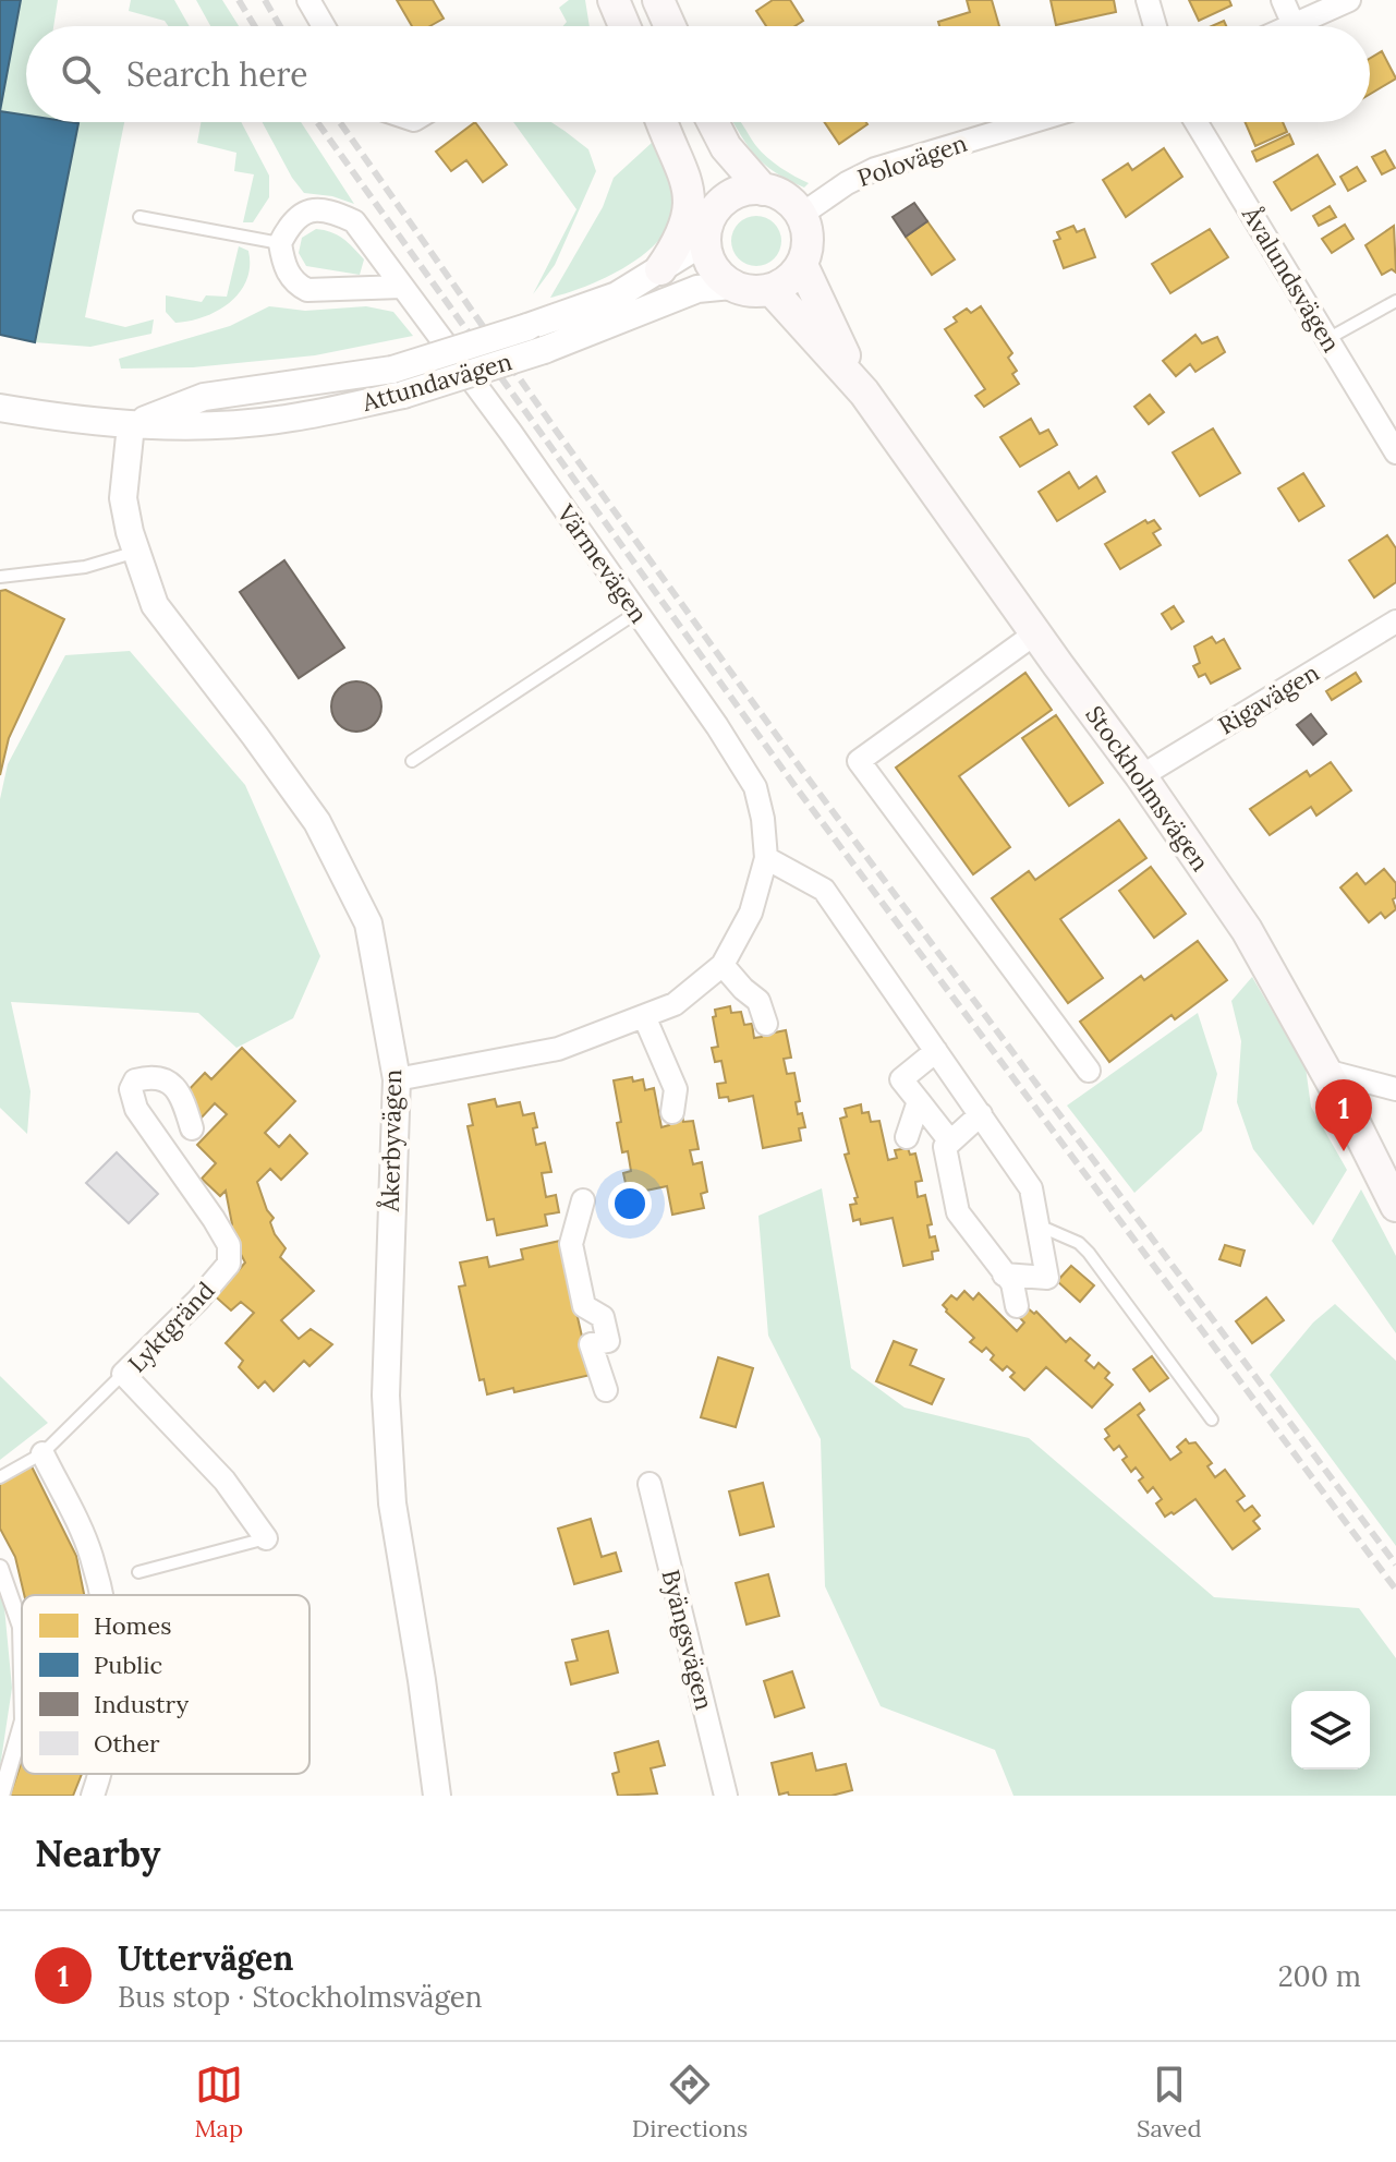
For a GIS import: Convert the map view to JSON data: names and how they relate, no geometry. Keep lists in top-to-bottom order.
{
  "streets": {
    "main road": ["Stockholmsvägen"],
    "street": [
      "Polovägen",
      "Åvalundsvägen",
      "Attundavägen",
      "Värmevägen",
      "Rigavägen",
      "Åkerbyvägen",
      "Lyktgränd",
      "Byängsvägen"
    ]
  },
  "crossings": [
    ["Polovägen", "Attundavägen"],
    ["Polovägen", "Stockholmsvägen"],
    ["Attundavägen", "Stockholmsvägen"],
    ["Attundavägen", "Åkerbyvägen"],
    ["Värmevägen", "Åkerbyvägen"],
    ["Rigavägen", "Stockholmsvägen"]
  ],
  "legend": [
    "Homes",
    "Public",
    "Industry",
    "Other"
  ],
  "page": {
    "search": "Search here",
    "pins": "1",
    "heading": "Nearby",
    "list": [
      {
        "mark": "1",
        "name": "Uttervägen",
        "note": "Bus stop · Stockholmsvägen",
        "value": "200 m"
      }
    ],
    "nav": ["Map", "Directions", "Saved"]
  }
}
